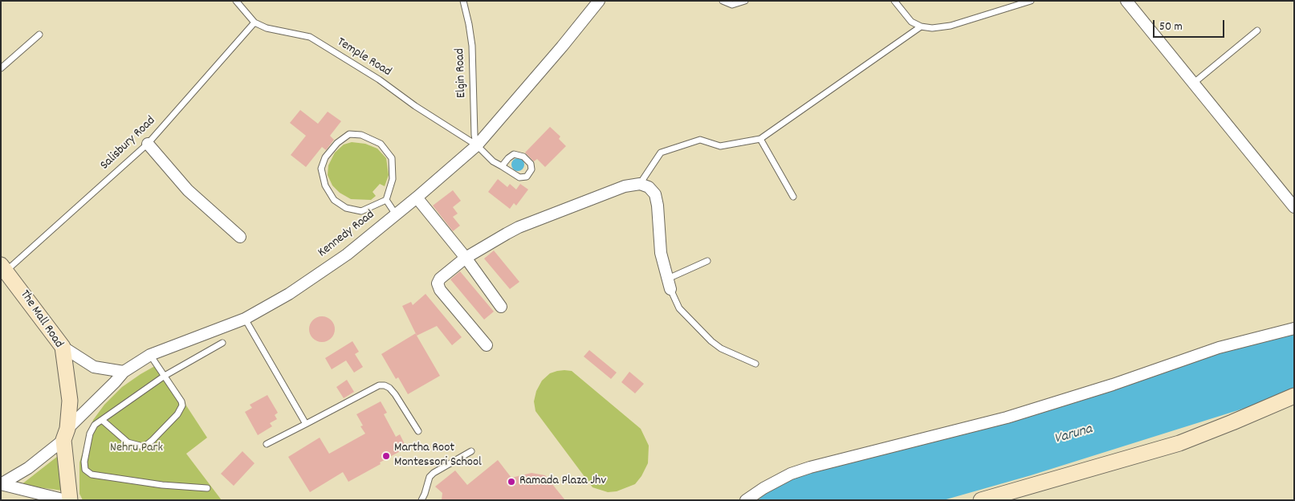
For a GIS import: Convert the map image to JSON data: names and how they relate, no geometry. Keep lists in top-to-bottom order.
{
  "streets": {
    "street": ["Kennedy Road", "The Mall Road"],
    "lane": ["Temple Road", "Elgin Road", "Salisbury Road"]
  },
  "crossings": [
    ["Temple Road", "Elgin Road"],
    ["Temple Road", "Salisbury Road"],
    ["Temple Road", "Kennedy Road"],
    ["Elgin Road", "Kennedy Road"],
    ["Salisbury Road", "The Mall Road"],
    ["Kennedy Road", "The Mall Road"]
  ],
  "water": ["Varuna"],
  "parks": ["Nehru Park"],
  "places": ["Martha Root Montessori School", "Ramada Plaza Jhv"],
  "scale_bar": "50 m"
}
